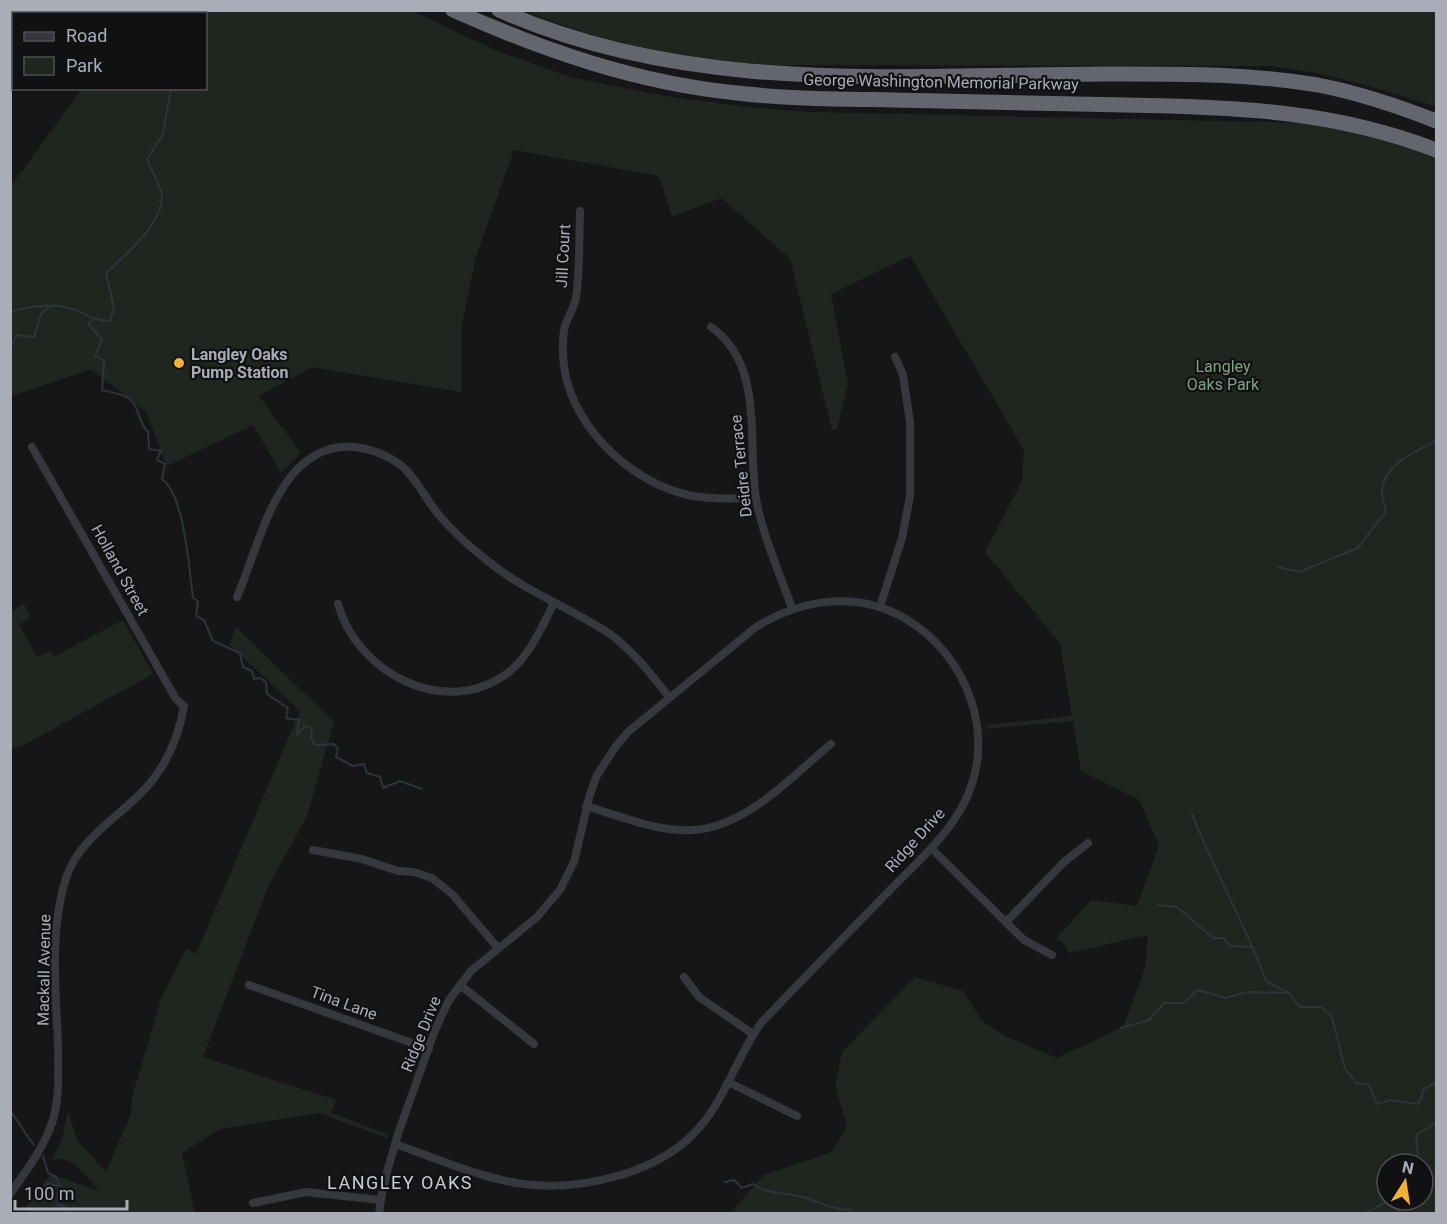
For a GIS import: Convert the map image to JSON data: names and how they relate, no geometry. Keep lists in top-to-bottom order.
{
  "streets": {
    "highway": ["George Washington Memorial Parkway"],
    "street": [
      "Jill Court",
      "Deidre Terrace",
      "Holland Street",
      "Ridge Drive",
      "Mackall Avenue",
      "Tina Lane"
    ]
  },
  "crossings": [
    ["Jill Court", "Deidre Terrace"],
    ["Deidre Terrace", "Ridge Drive"],
    ["Holland Street", "Mackall Avenue"],
    ["Ridge Drive", "Tina Lane"]
  ],
  "districts": ["LANGLEY OAKS"],
  "parks": ["Langley Oaks Park"],
  "places": ["Langley Oaks Pump Station"],
  "legend": ["Road", "Park"],
  "scale_bar": "100 m",
  "north": "top"
}
